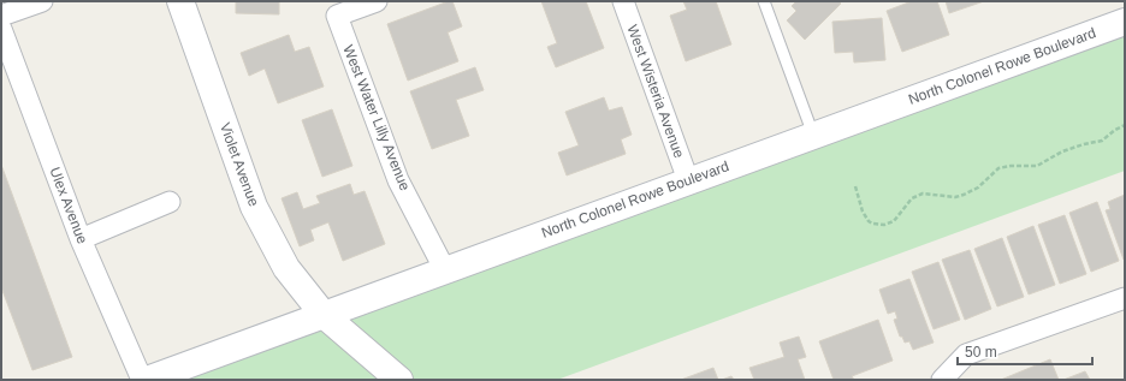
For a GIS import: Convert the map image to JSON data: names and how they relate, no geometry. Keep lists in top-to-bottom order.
{
  "streets": {
    "main road": ["North Colonel Rowe Boulevard", "Violet Avenue"],
    "street": ["West Wisteria Avenue", "West Water Lilly Avenue", "Ulex Avenue"]
  },
  "crossings": [
    ["North Colonel Rowe Boulevard", "West Wisteria Avenue"],
    ["North Colonel Rowe Boulevard", "West Water Lilly Avenue"],
    ["North Colonel Rowe Boulevard", "Violet Avenue"]
  ],
  "scale_bar": "50 m"
}
